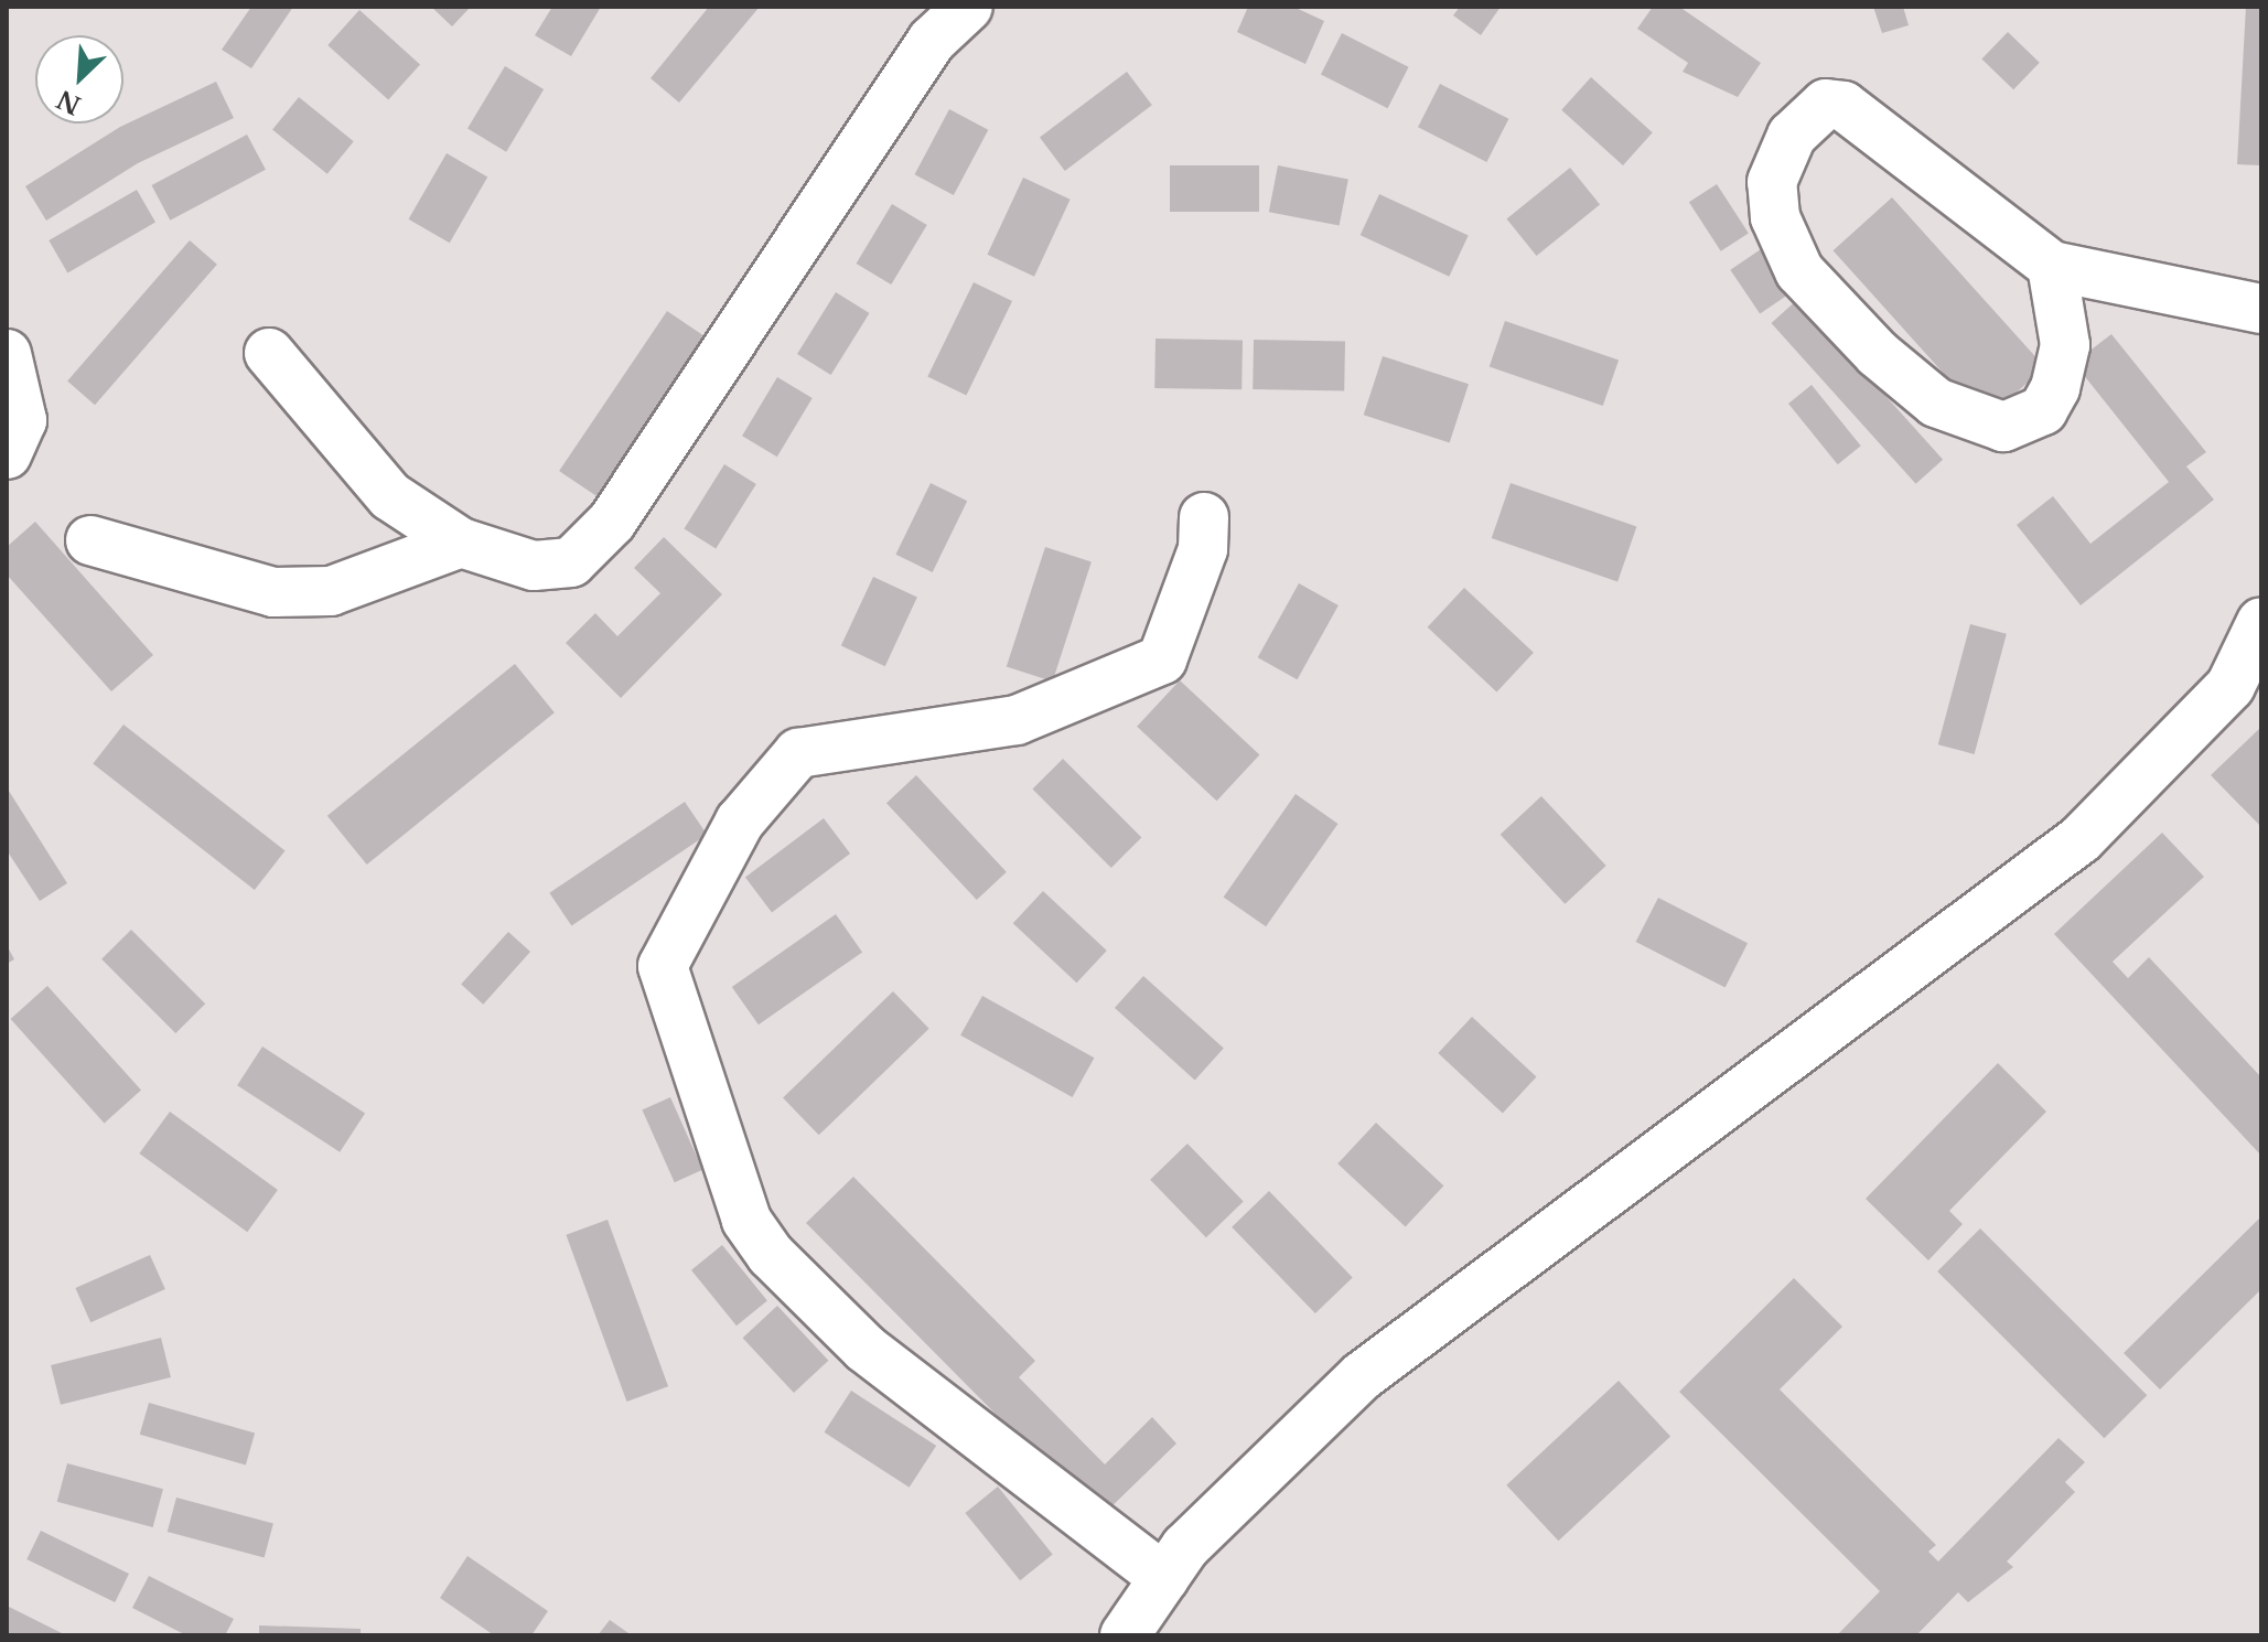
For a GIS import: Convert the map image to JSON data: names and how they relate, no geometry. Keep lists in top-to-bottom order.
{
  "north": "bottom left"
}
